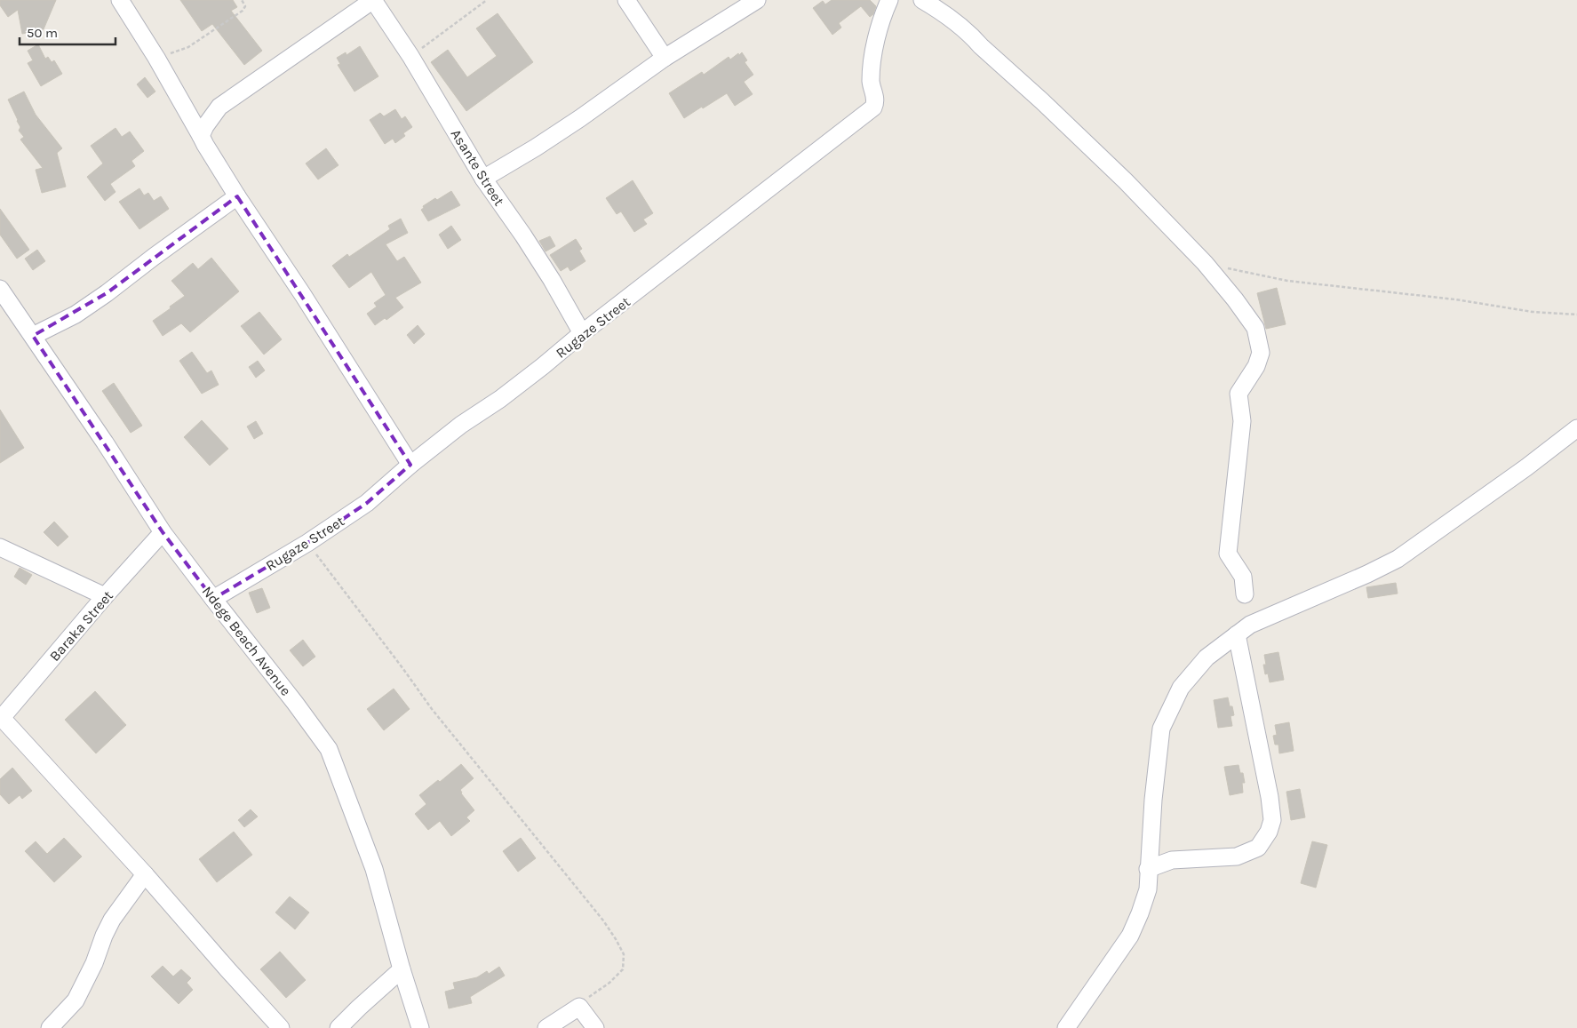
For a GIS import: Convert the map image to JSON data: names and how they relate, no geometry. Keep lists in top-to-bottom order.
{
  "streets": {
    "street": [
      "Asante Street",
      "Rugaze Street",
      "Baraka Street",
      "Ndege Beach Avenue"
    ]
  },
  "crossings": [
    ["Asante Street", "Rugaze Street"],
    ["Rugaze Street", "Ndege Beach Avenue"],
    ["Baraka Street", "Ndege Beach Avenue"]
  ],
  "scale_bar": "50 m"
}
